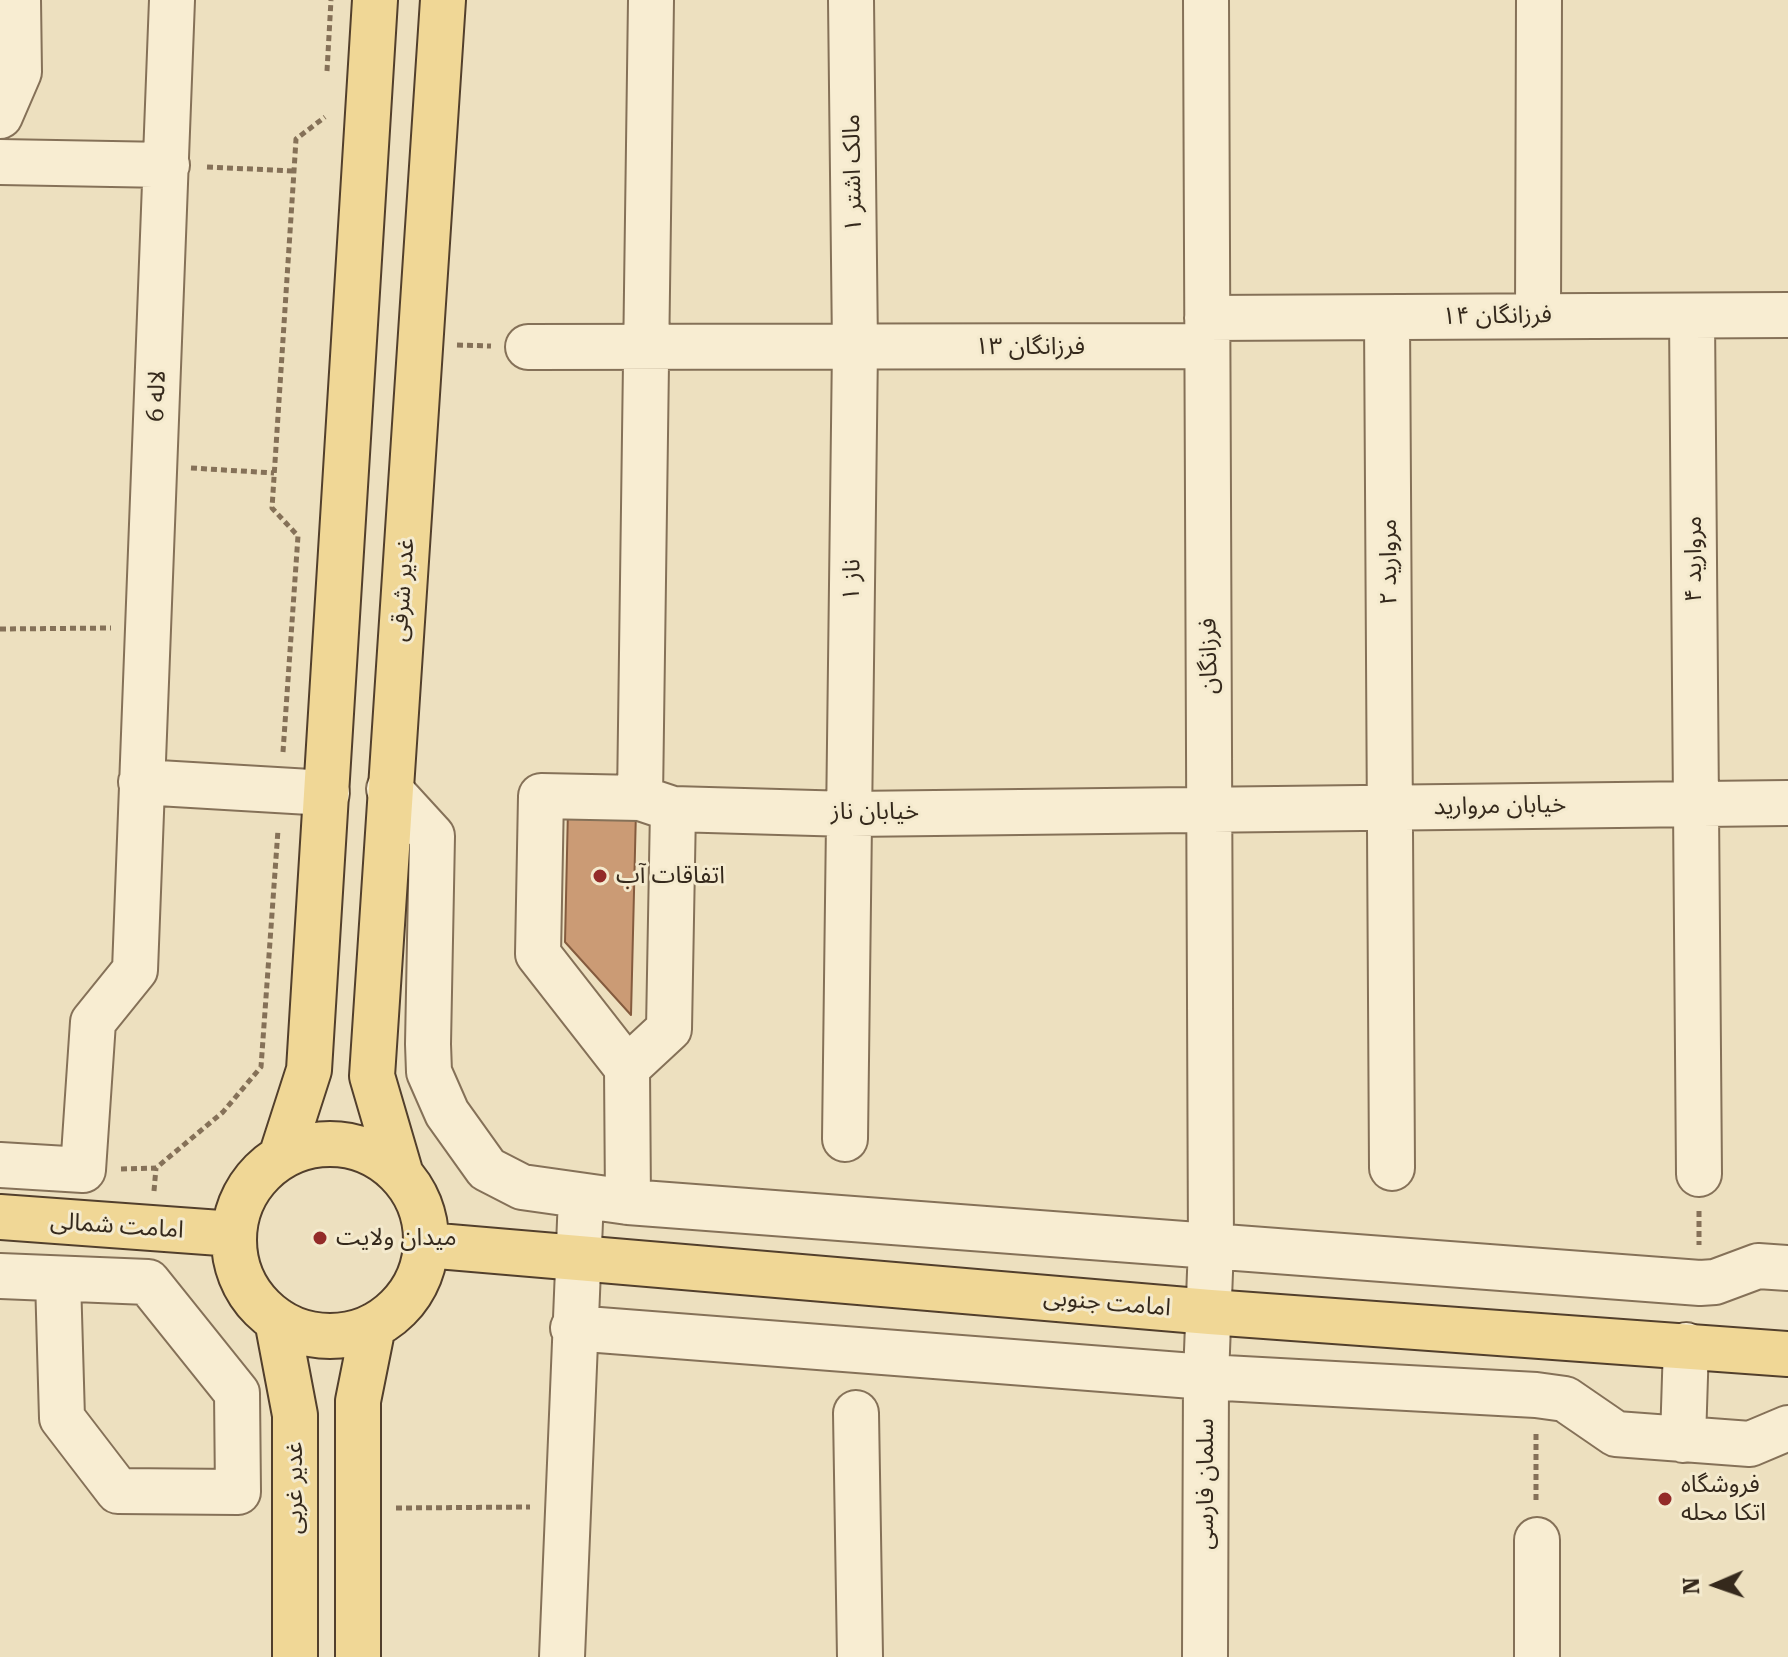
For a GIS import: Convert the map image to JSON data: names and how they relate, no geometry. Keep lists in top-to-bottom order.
{
  "streets": {
    "main road": [
      "غدیر شرقی",
      "امامت شمالی",
      "امامت جنوبی",
      "غدیر غربی"
    ],
    "street": [
      "مالک اشتر ۱",
      "فرزانگان ۱۴",
      "فرزانگان ۱۳",
      "لاله 6",
      "مروارید ۴",
      "مروارید ۲",
      "ناز ۱",
      "فرزانگان",
      "خیابان مروارید",
      "خیابان ناز",
      "سلمان فارسی"
    ]
  },
  "crossings": [
    ["مالک اشتر ۱", "فرزانگان ۱۳"],
    ["مالک اشتر ۱", "ناز ۱"],
    ["فرزانگان ۱۴", "فرزانگان ۱۳"],
    ["فرزانگان ۱۴", "مروارید ۴"],
    ["فرزانگان ۱۴", "مروارید ۲"],
    ["فرزانگان ۱۴", "فرزانگان"],
    ["فرزانگان ۱۳", "ناز ۱"],
    ["فرزانگان ۱۳", "فرزانگان"],
    ["مروارید ۴", "خیابان مروارید"],
    ["مروارید ۲", "خیابان مروارید"],
    ["ناز ۱", "خیابان ناز"],
    ["غدیر شرقی", "امامت شمالی"],
    ["غدیر شرقی", "امامت جنوبی"],
    ["غدیر شرقی", "غدیر غربی"],
    ["فرزانگان", "خیابان مروارید"],
    ["فرزانگان", "خیابان ناز"],
    ["فرزانگان", "امامت جنوبی"],
    ["فرزانگان", "سلمان فارسی"],
    ["خیابان مروارید", "خیابان ناز"],
    ["امامت شمالی", "امامت جنوبی"],
    ["امامت شمالی", "غدیر غربی"],
    ["امامت جنوبی", "سلمان فارسی"],
    ["امامت جنوبی", "غدیر غربی"]
  ],
  "places": ["اتفاقات آب", "میدان ولایت", "فروشگاه اتکا محله"],
  "north": "left"
}
